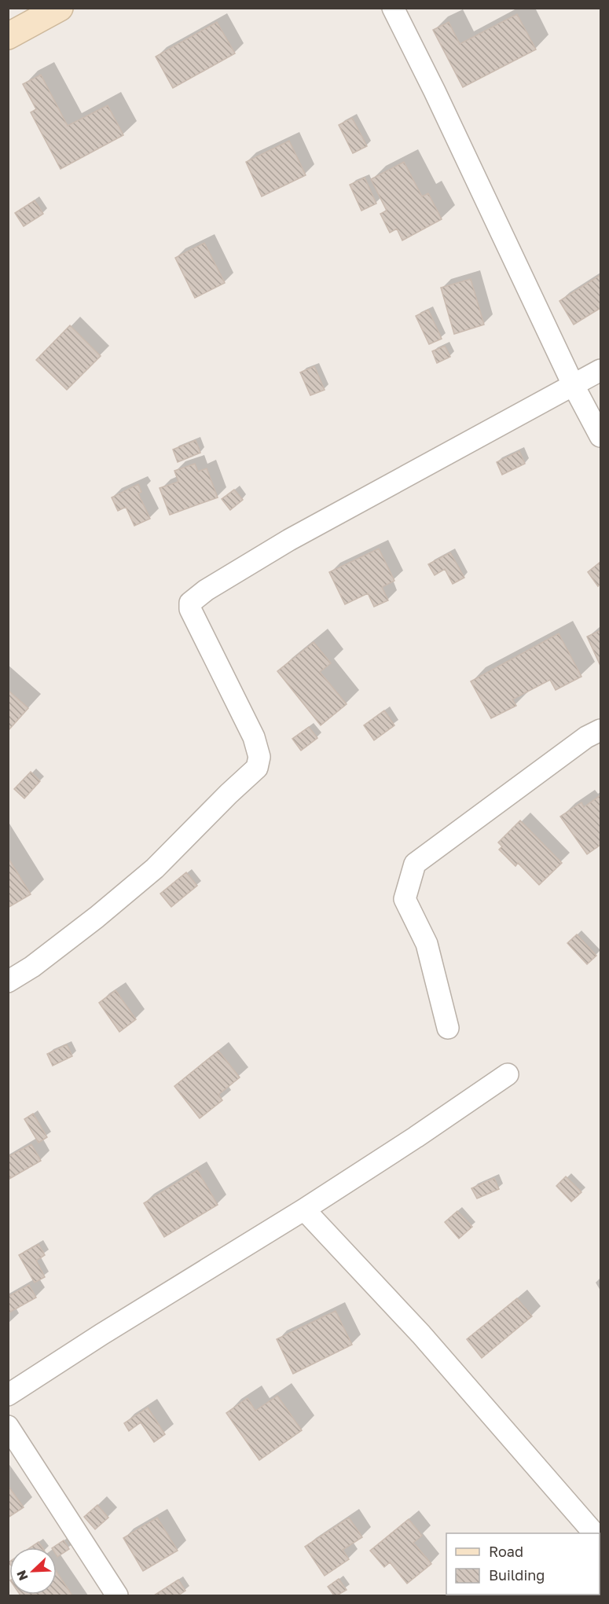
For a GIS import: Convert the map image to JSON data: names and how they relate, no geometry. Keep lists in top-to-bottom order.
{
  "legend": ["Road", "Building"],
  "north": "bottom left"
}
